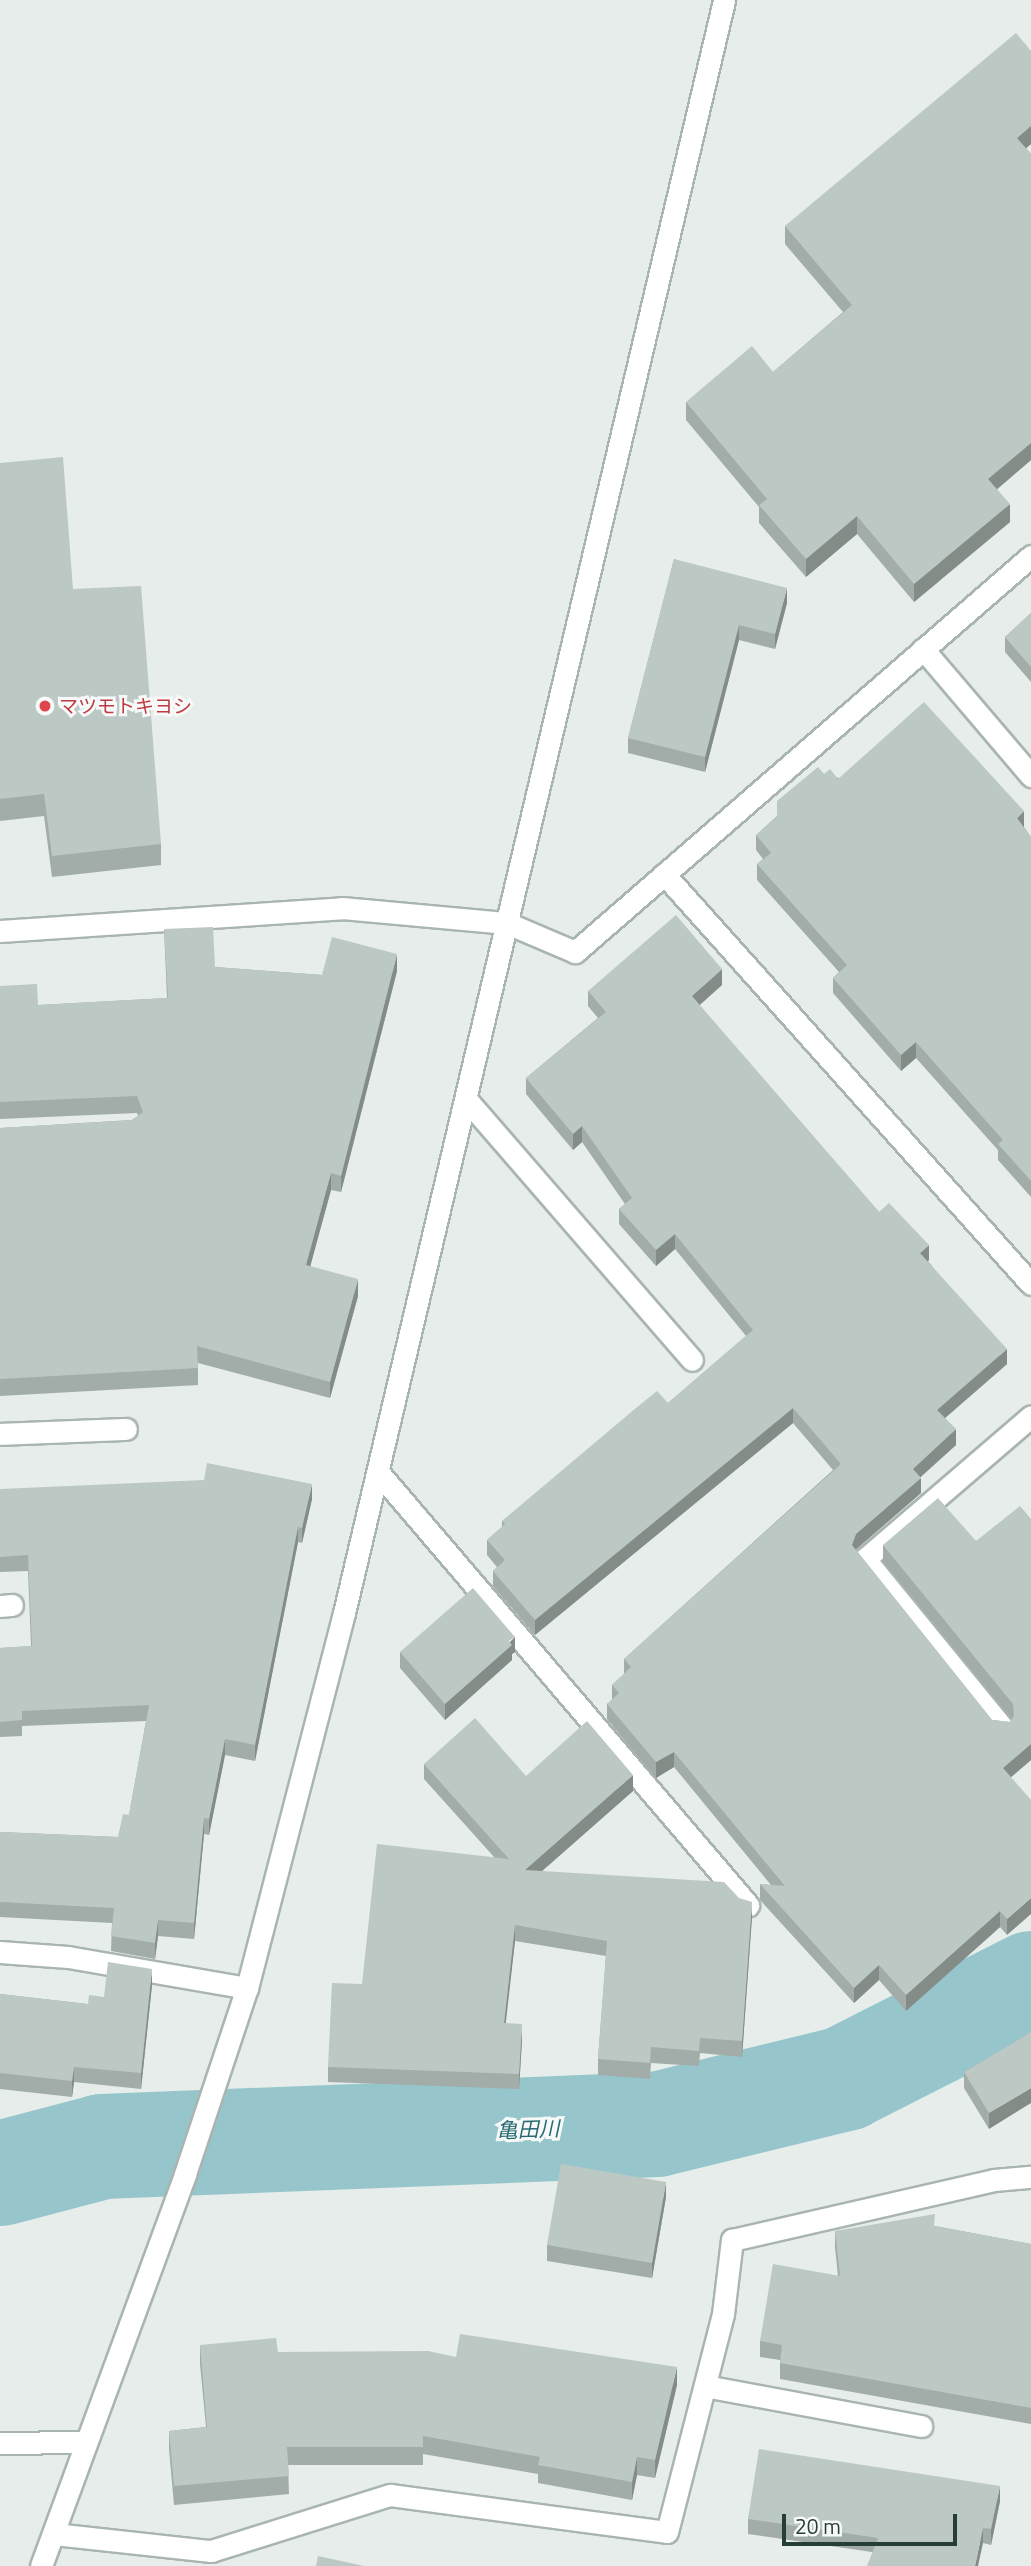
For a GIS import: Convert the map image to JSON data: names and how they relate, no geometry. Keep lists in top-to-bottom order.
{
  "water": ["亀田川"],
  "places": ["マツモトキヨシ"],
  "scale_bar": "20 m"
}
